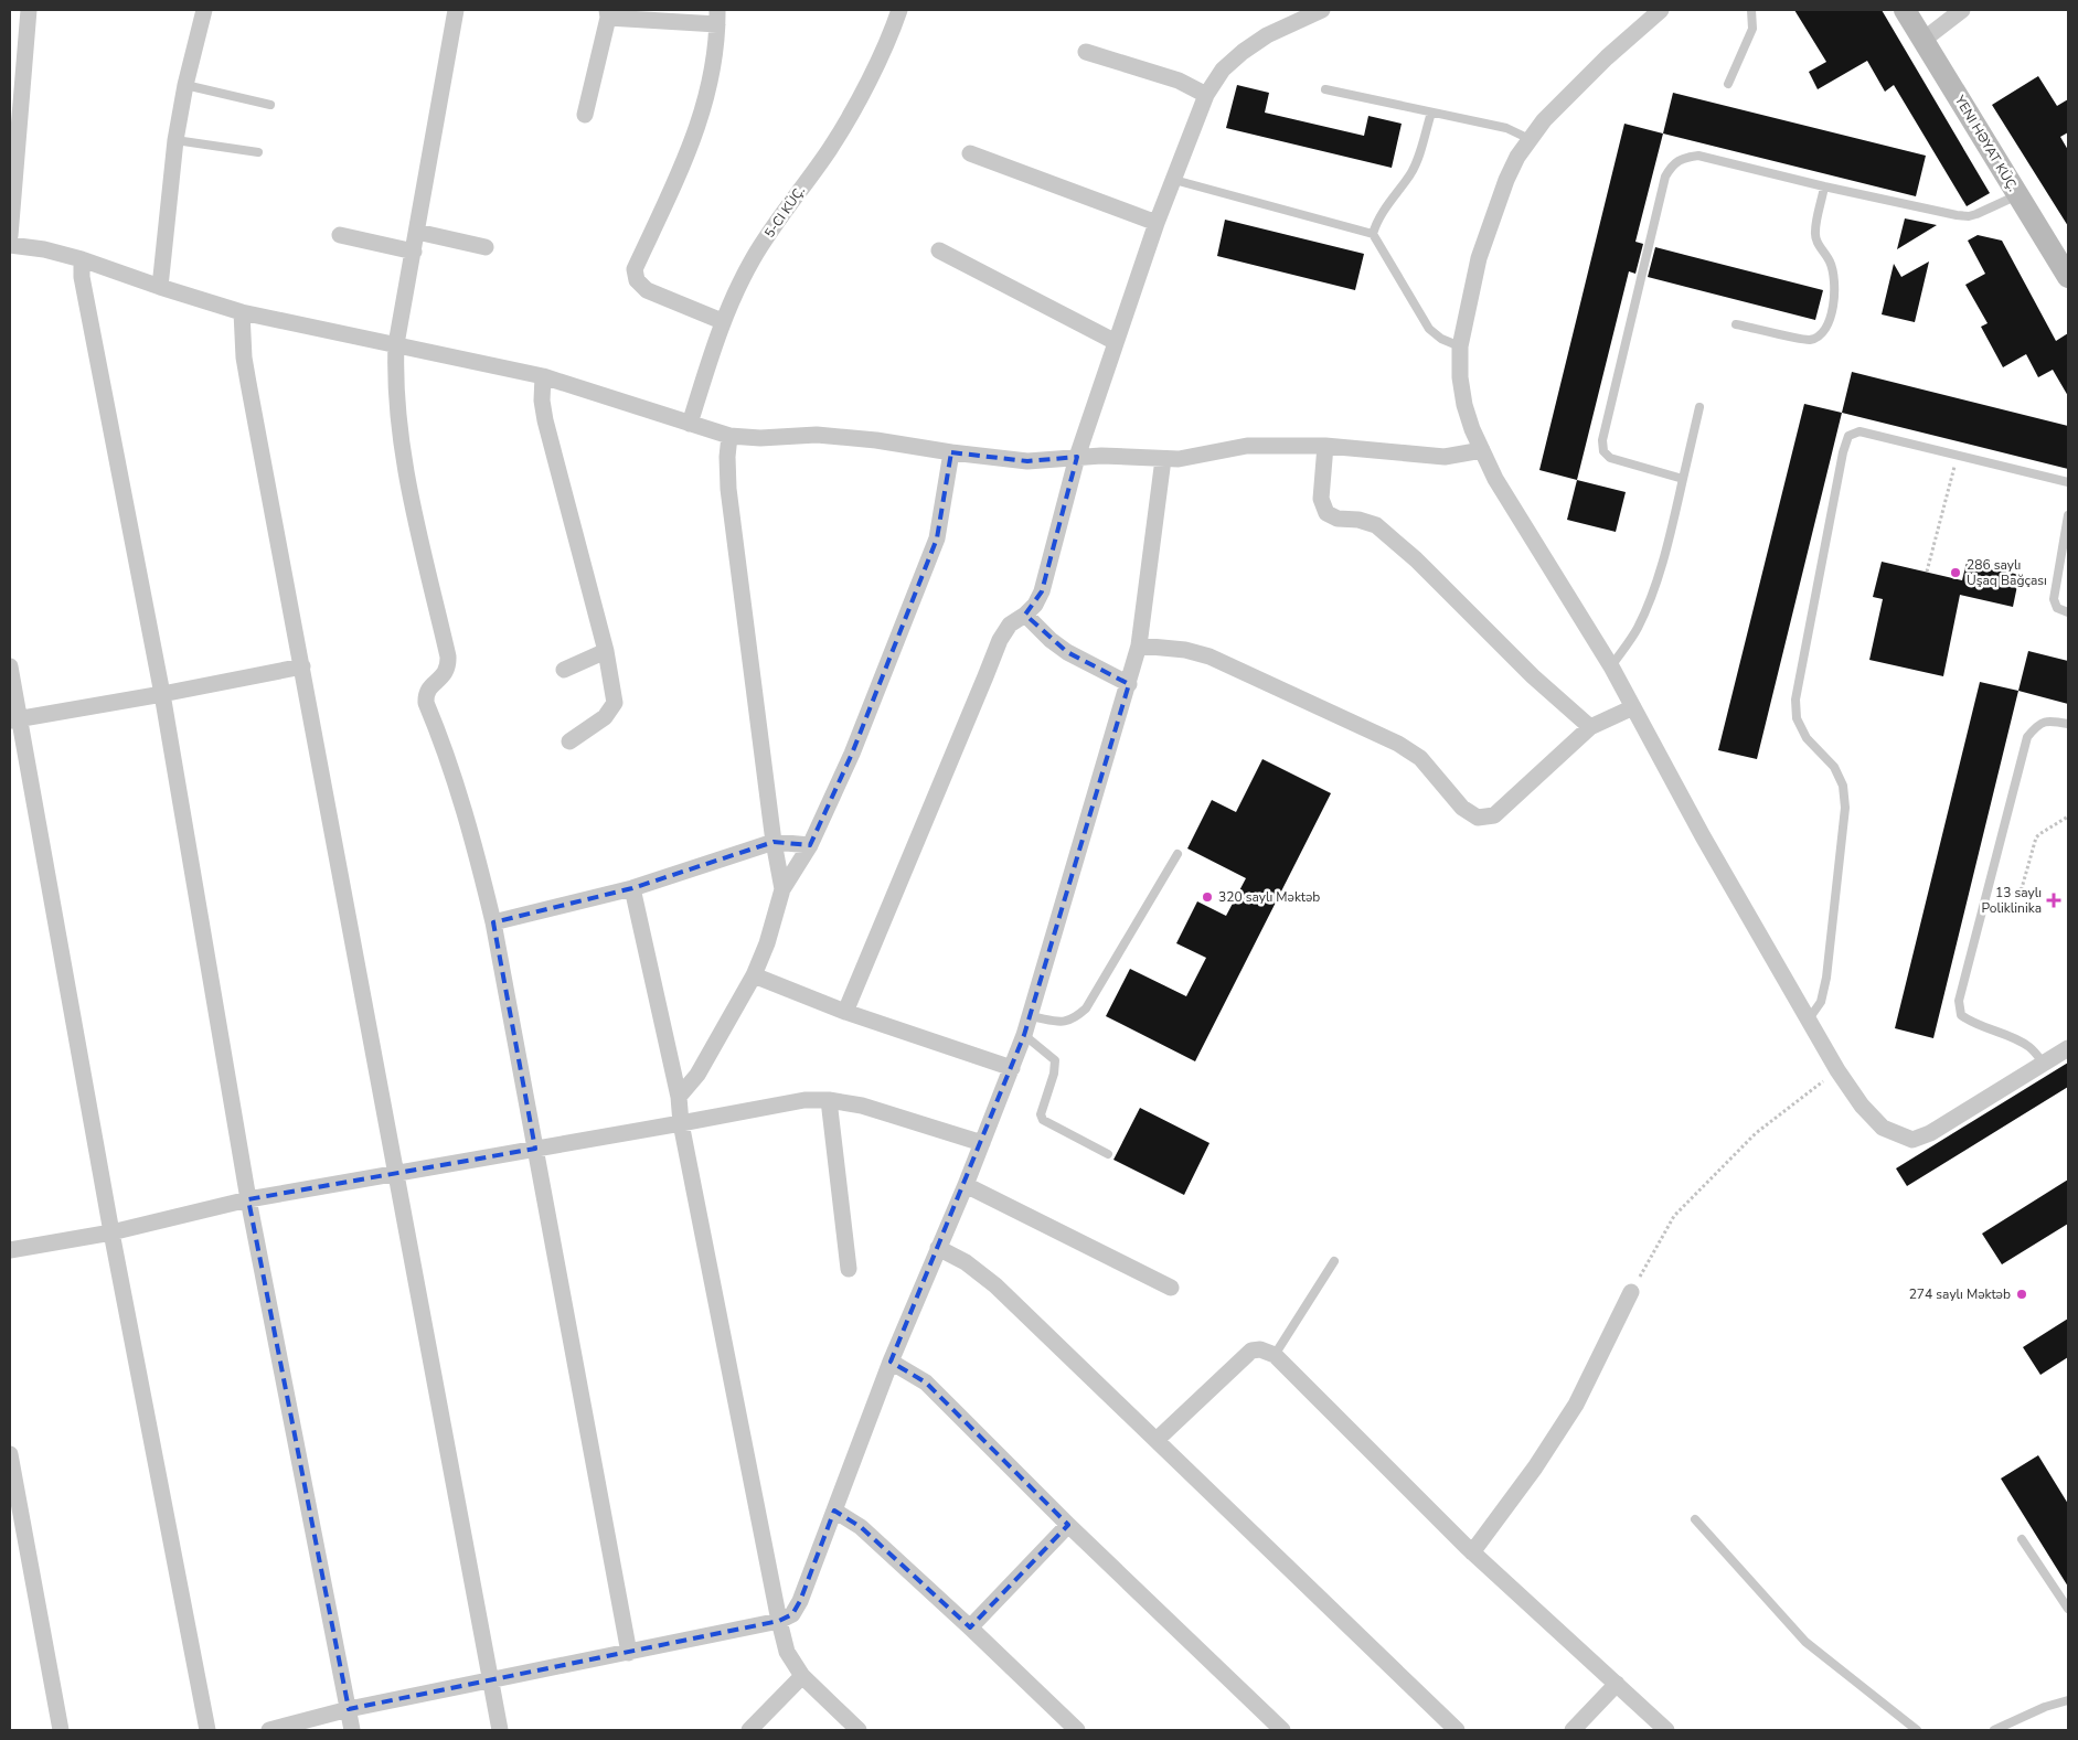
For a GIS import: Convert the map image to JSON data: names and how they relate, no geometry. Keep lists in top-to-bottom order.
{
  "streets": {
    "street": ["YENI HƏYAT KÜÇ.", "5-CI KÜÇ."]
  },
  "places": {
    "other": ["286 saylı Uşaq Bağçası", "320 saylı Məktəb", "274 saylı Məktəb"],
    "health": ["13 saylı Poliklinika"]
  }
}
